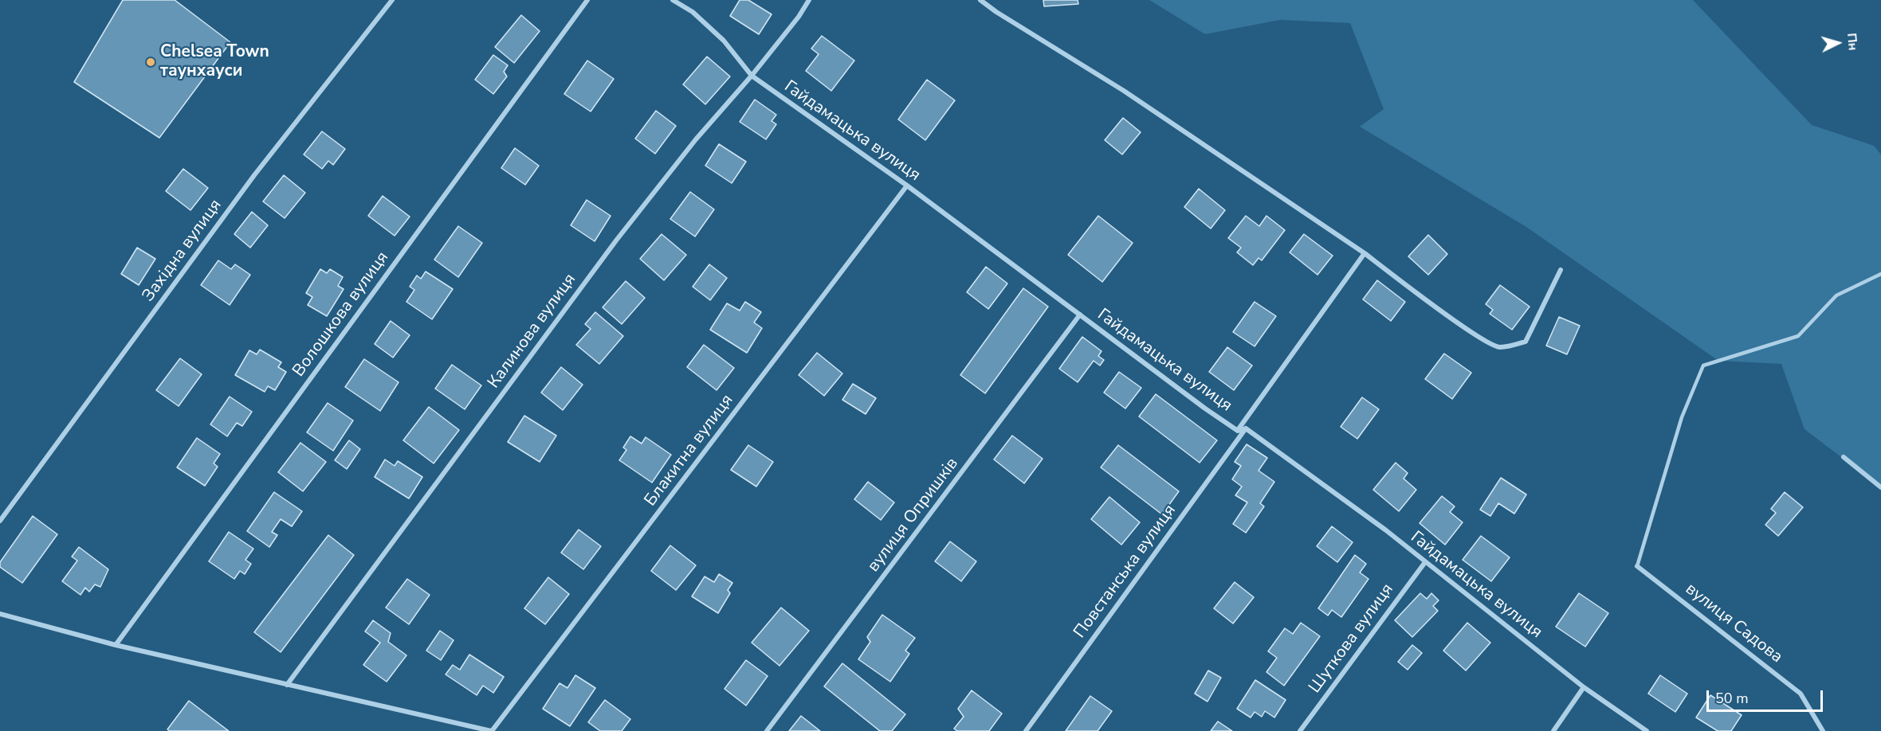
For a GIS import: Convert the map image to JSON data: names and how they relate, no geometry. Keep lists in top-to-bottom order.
{
  "streets": {
    "street": [
      "Гайдамацька вулиця",
      "Західна вулиця",
      "Волошкова вулиця",
      "Калинова вулиця",
      "Блакитна вулиця",
      "вулиця Опришків",
      "Повстанська вулиця",
      "вулиця Садова",
      "Шуткова вулиця"
    ]
  },
  "crossings": [
    ["Гайдамацька вулиця", "Калинова вулиця"],
    ["Гайдамацька вулиця", "Блакитна вулиця"],
    ["Гайдамацька вулиця", "вулиця Опришків"],
    ["Гайдамацька вулиця", "Повстанська вулиця"],
    ["Гайдамацька вулиця", "Шуткова вулиця"]
  ],
  "places": ["Chelsea Town таунхауси"],
  "scale_bar": "50 m",
  "north": "right"
}
